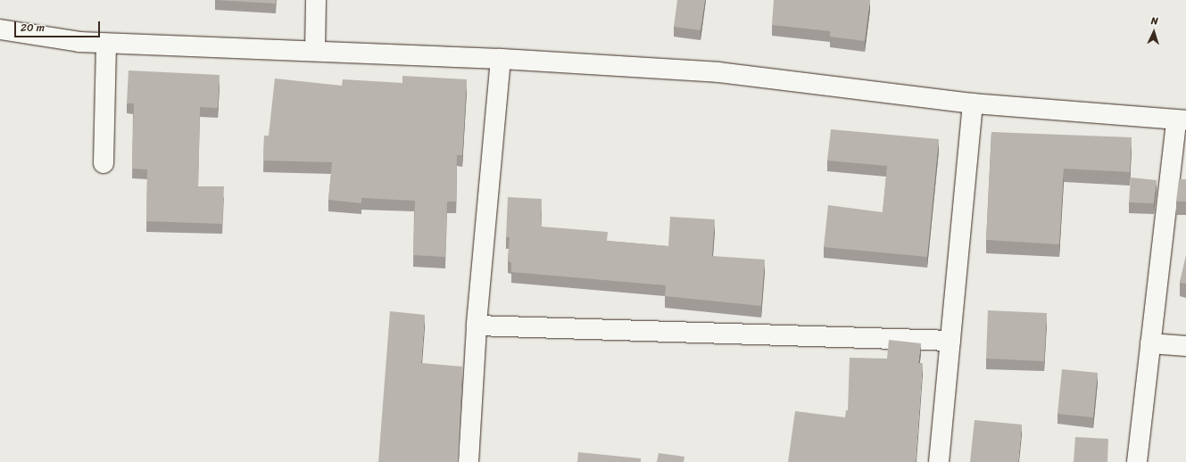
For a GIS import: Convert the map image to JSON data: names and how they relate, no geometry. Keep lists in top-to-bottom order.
{
  "scale_bar": "20 m",
  "north": "top"
}
